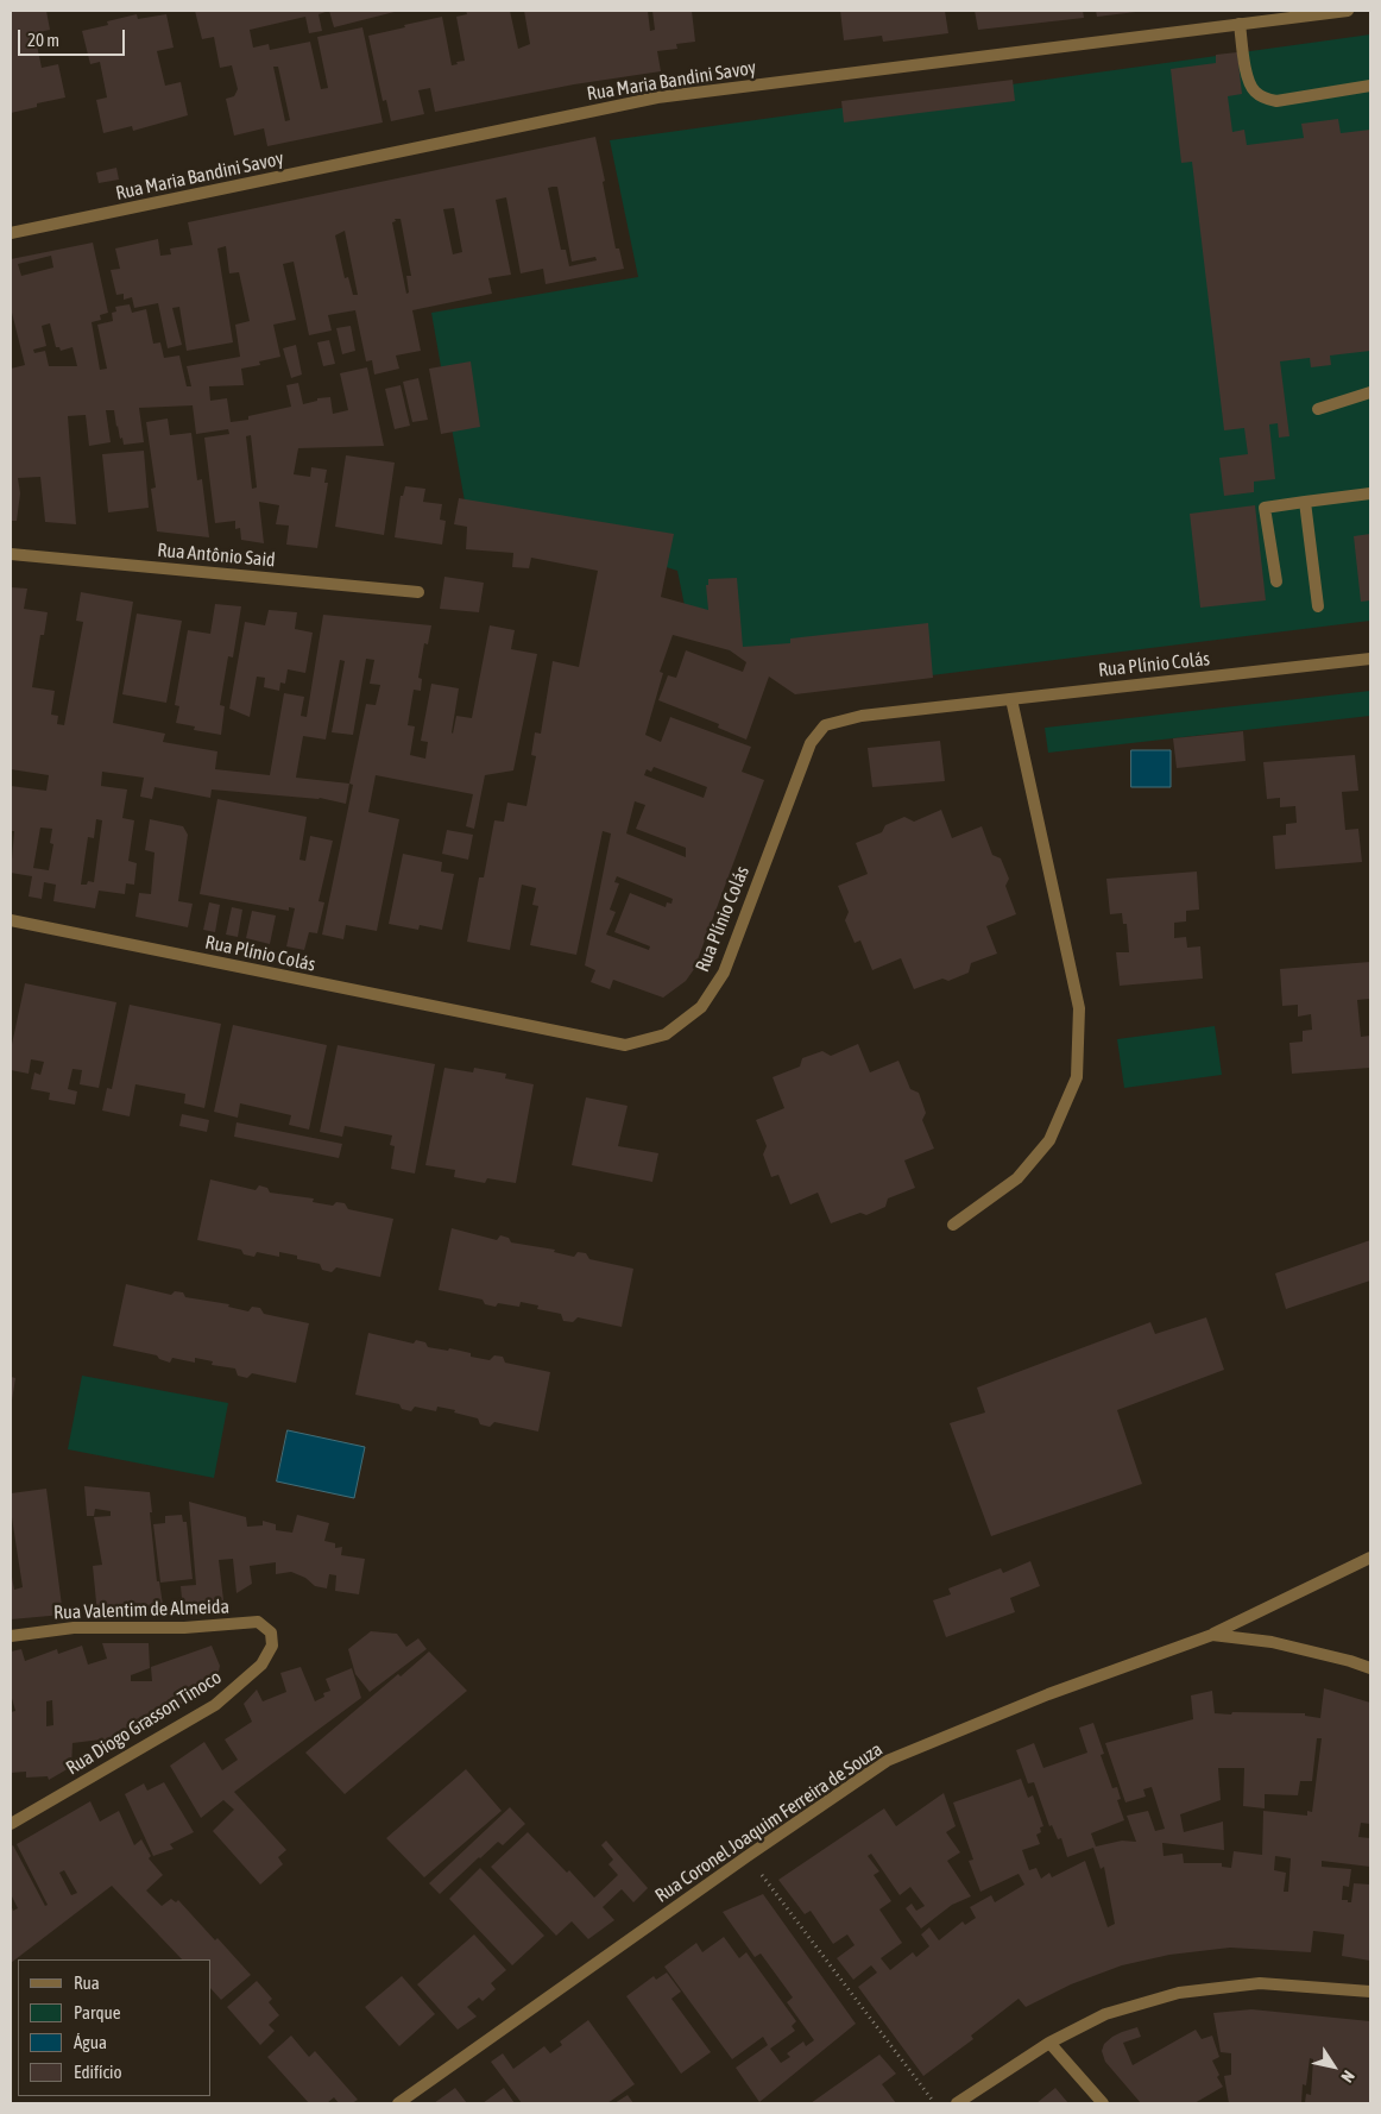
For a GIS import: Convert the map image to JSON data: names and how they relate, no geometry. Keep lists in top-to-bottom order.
{
  "streets": {
    "street": [
      "Rua Maria Bandini Savoy",
      "Rua Antônio Said",
      "Rua Plínio Colás",
      "Rua Valentim de Almeida",
      "Rua Diogo Grasson Tinoco",
      "Rua Coronel Joaquim Ferreira de Souza"
    ]
  },
  "crossings": [
    ["Rua Valentim de Almeida", "Rua Diogo Grasson Tinoco"]
  ],
  "legend": [
    "Rua",
    "Parque",
    "Água",
    "Edifício"
  ],
  "scale_bar": "20 m",
  "north": "bottom right"
}
